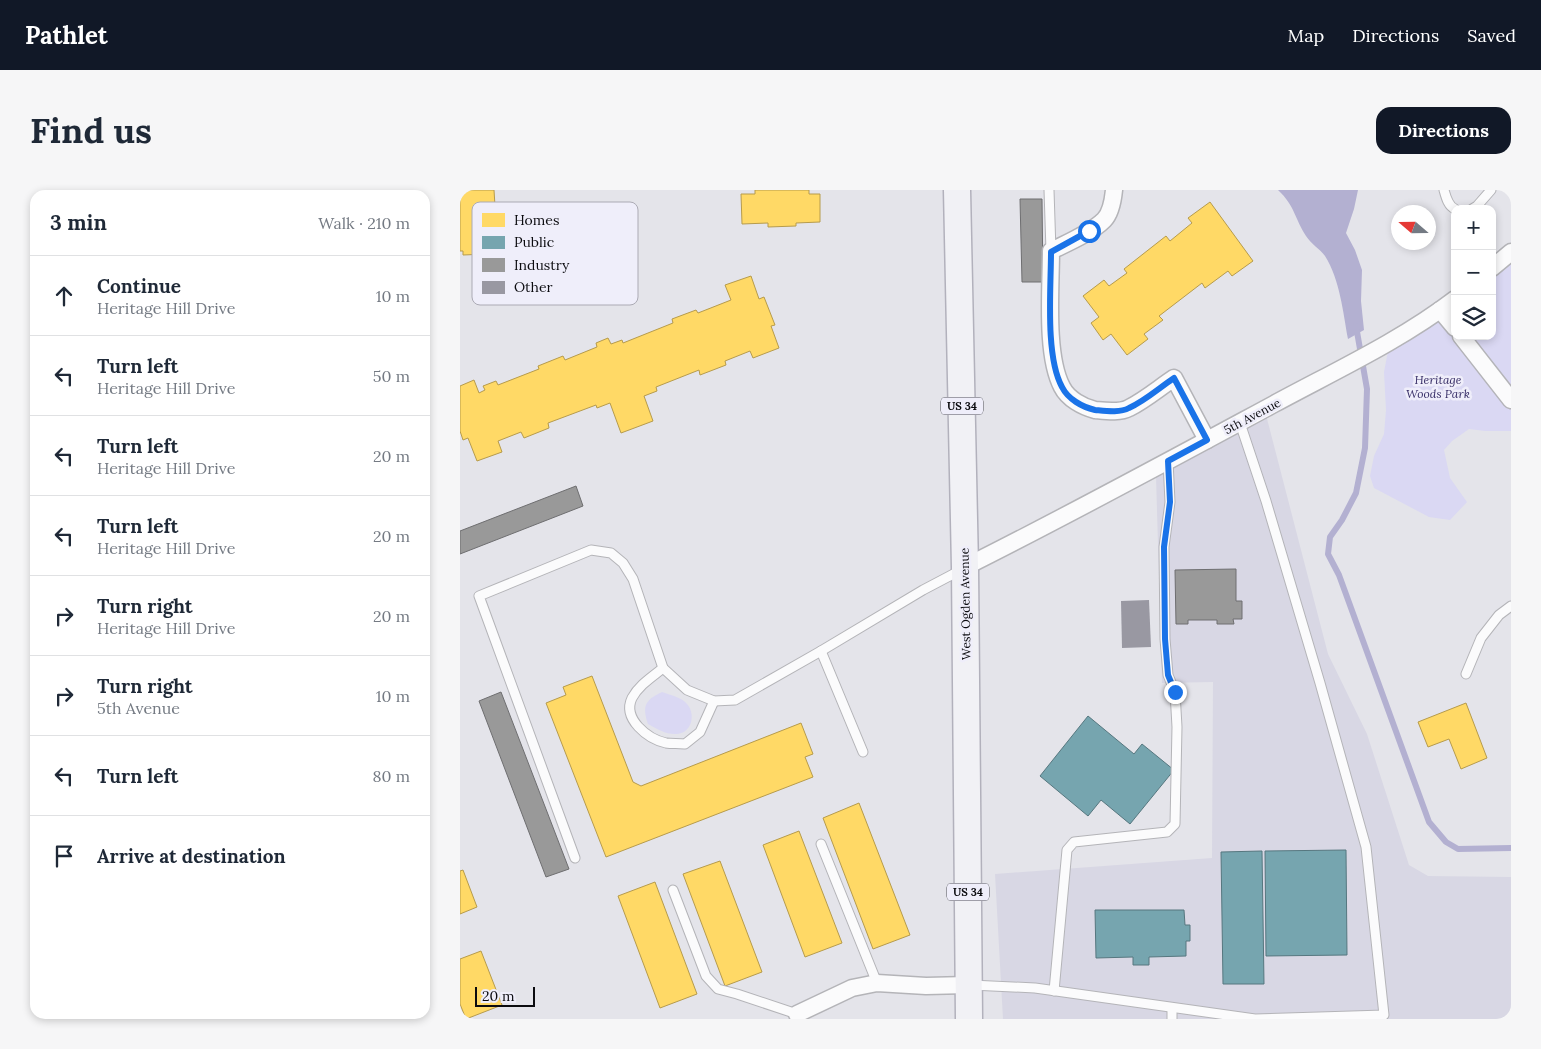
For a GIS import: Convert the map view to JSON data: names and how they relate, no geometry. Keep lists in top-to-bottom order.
{
  "streets": {
    "main road": ["US 34", "West Ogden Avenue"],
    "street": ["5th Avenue"]
  },
  "crossings": [
    ["5th Avenue", "West Ogden Avenue"]
  ],
  "parks": ["Heritage Woods Park"],
  "legend": [
    "Homes",
    "Public",
    "Industry",
    "Other"
  ],
  "scale_bar": "20 m",
  "north": "left",
  "page": {
    "header": "Pathlet",
    "nav": ["Map", "Directions", "Saved"],
    "buttons": "Directions",
    "title": "Find us",
    "heading": ["3 min", "Walk · 210 m"],
    "map_buttons": ["+", "−"],
    "list": [
      ["Continue", "Heritage Hill Drive", "10 m"],
      ["Turn left", "Heritage Hill Drive", "50 m"],
      ["Turn left", "Heritage Hill Drive", "20 m"],
      ["Turn left", "Heritage Hill Drive", "20 m"],
      ["Turn right", "Heritage Hill Drive", "20 m"],
      ["Turn right", "5th Avenue", "10 m"],
      ["Turn left", "80 m"],
      "Arrive at destination"
    ],
    "scale": "20 m"
  }
}
